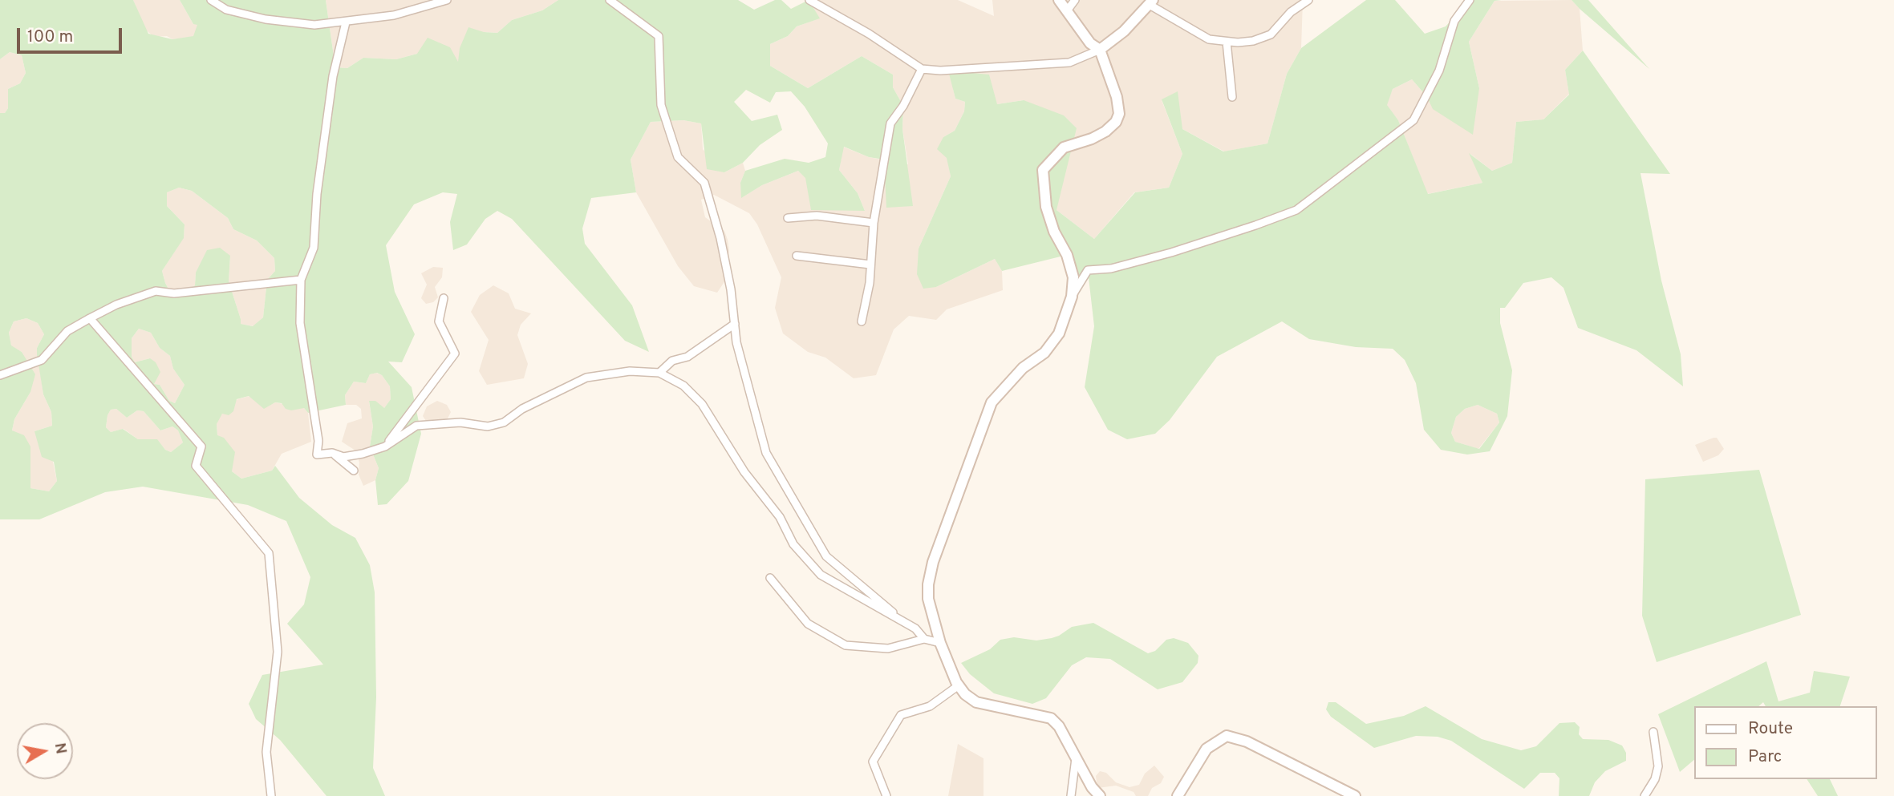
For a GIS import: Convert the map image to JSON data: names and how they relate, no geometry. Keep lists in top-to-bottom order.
{
  "legend": ["Route", "Parc"],
  "scale_bar": "100 m",
  "north": "right"
}
